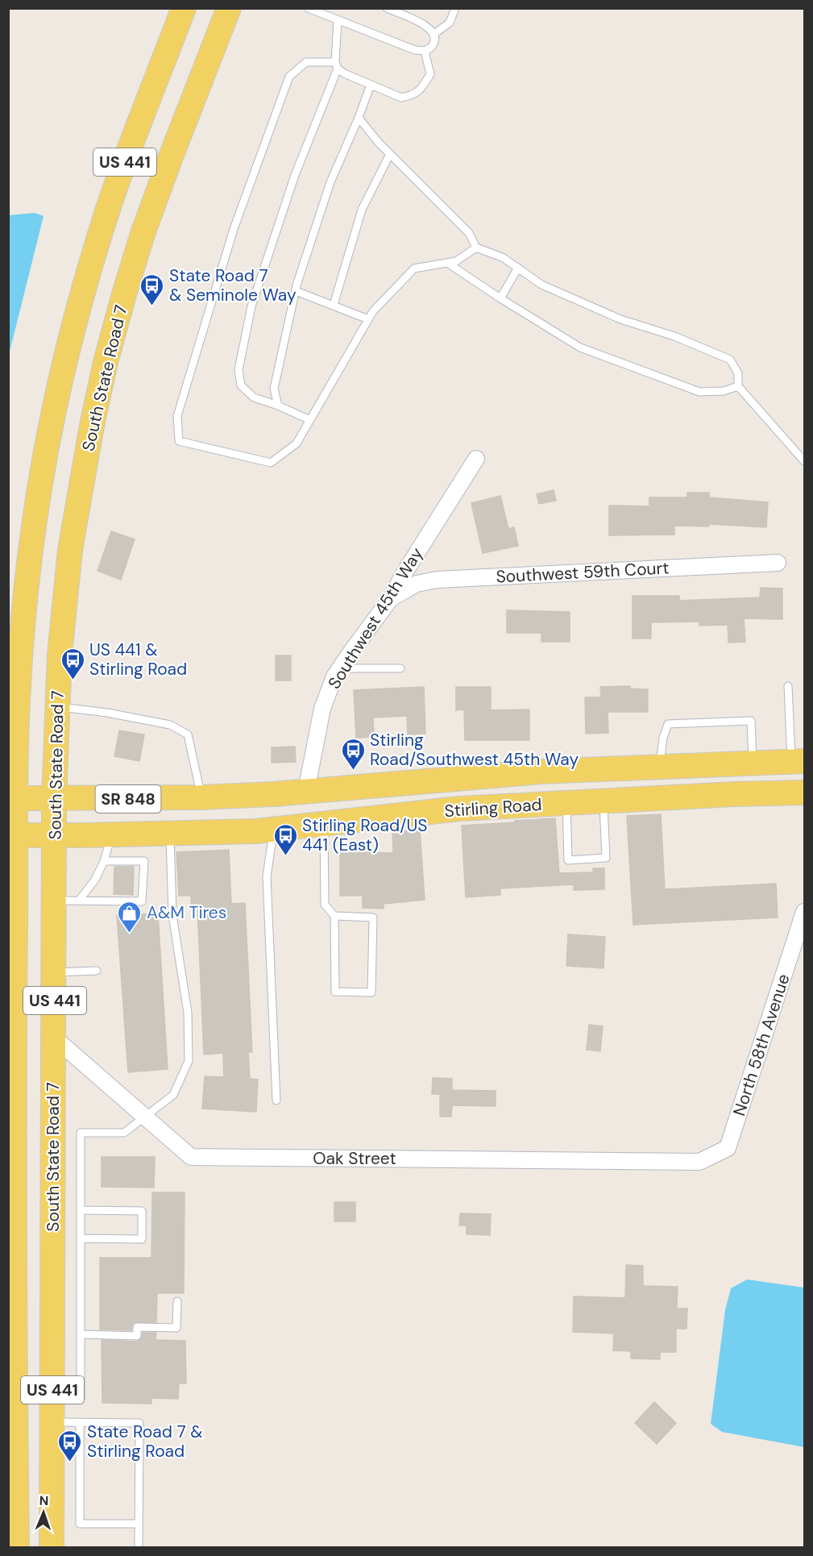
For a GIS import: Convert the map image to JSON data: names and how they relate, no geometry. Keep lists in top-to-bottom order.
{
  "streets": {
    "main road": [
      "US 441",
      "South State Road 7",
      "SR 848",
      "Stirling Road"
    ],
    "street": [
      "Southwest 59th Court",
      "Southwest 45th Way",
      "North 58th Avenue",
      "Oak Street"
    ]
  },
  "crossings": [
    ["US 441", "Stirling Road"],
    ["South State Road 7", "Stirling Road"],
    ["South State Road 7", "Oak Street"],
    ["Southwest 59th Court", "Southwest 45th Way"],
    ["Southwest 45th Way", "Stirling Road"],
    ["North 58th Avenue", "Oak Street"]
  ],
  "places": {
    "bus stop": [
      "State Road 7 & Seminole Way",
      "US 441 & Stirling Road",
      "Stirling Road/Southwest 45th Way",
      "Stirling Road/US 441 (East)",
      "State Road 7 & Stirling Road"
    ],
    "shop": ["A&M Tires"]
  },
  "north": "top"
}
